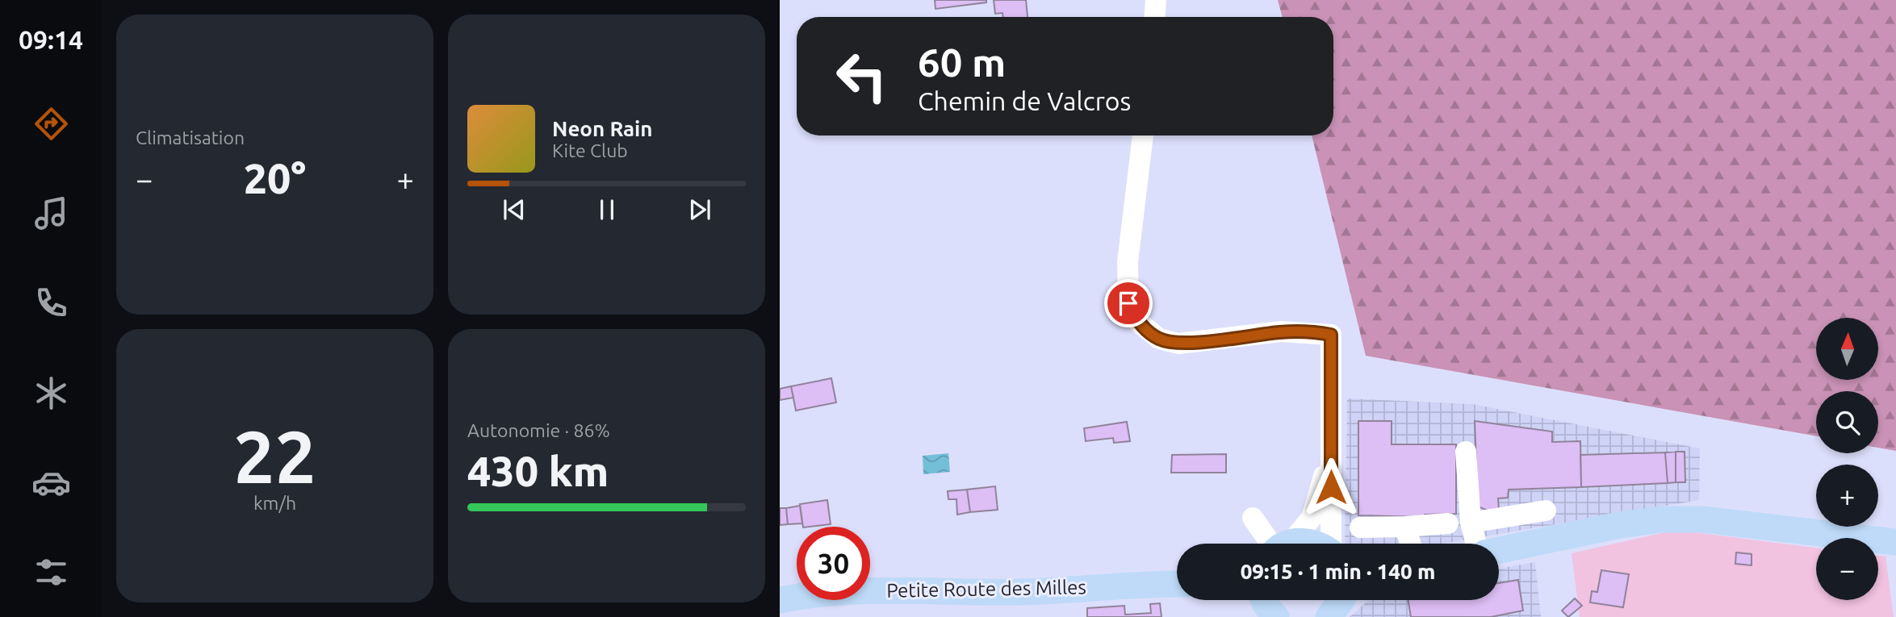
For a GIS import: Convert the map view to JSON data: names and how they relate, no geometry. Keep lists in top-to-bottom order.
{
  "streets": {
    "main road": ["Petite Route des Milles"]
  },
  "north": "top",
  "page": {
    "tabs": "09:14",
    "tile": [
      "Climatisation",
      ["22", "km/h"],
      ["Autonomie · 86%", "430 km"]
    ],
    "turn": ["60 m", "Chemin de Valcros"],
    "song": ["Neon Rain", "Kite Club"],
    "heat": ["−", "20°", "+"],
    "map_buttons": ["+", "−"],
    "limit": "30",
    "trip": "09:15 · 1 min · 140 m"
  }
}
